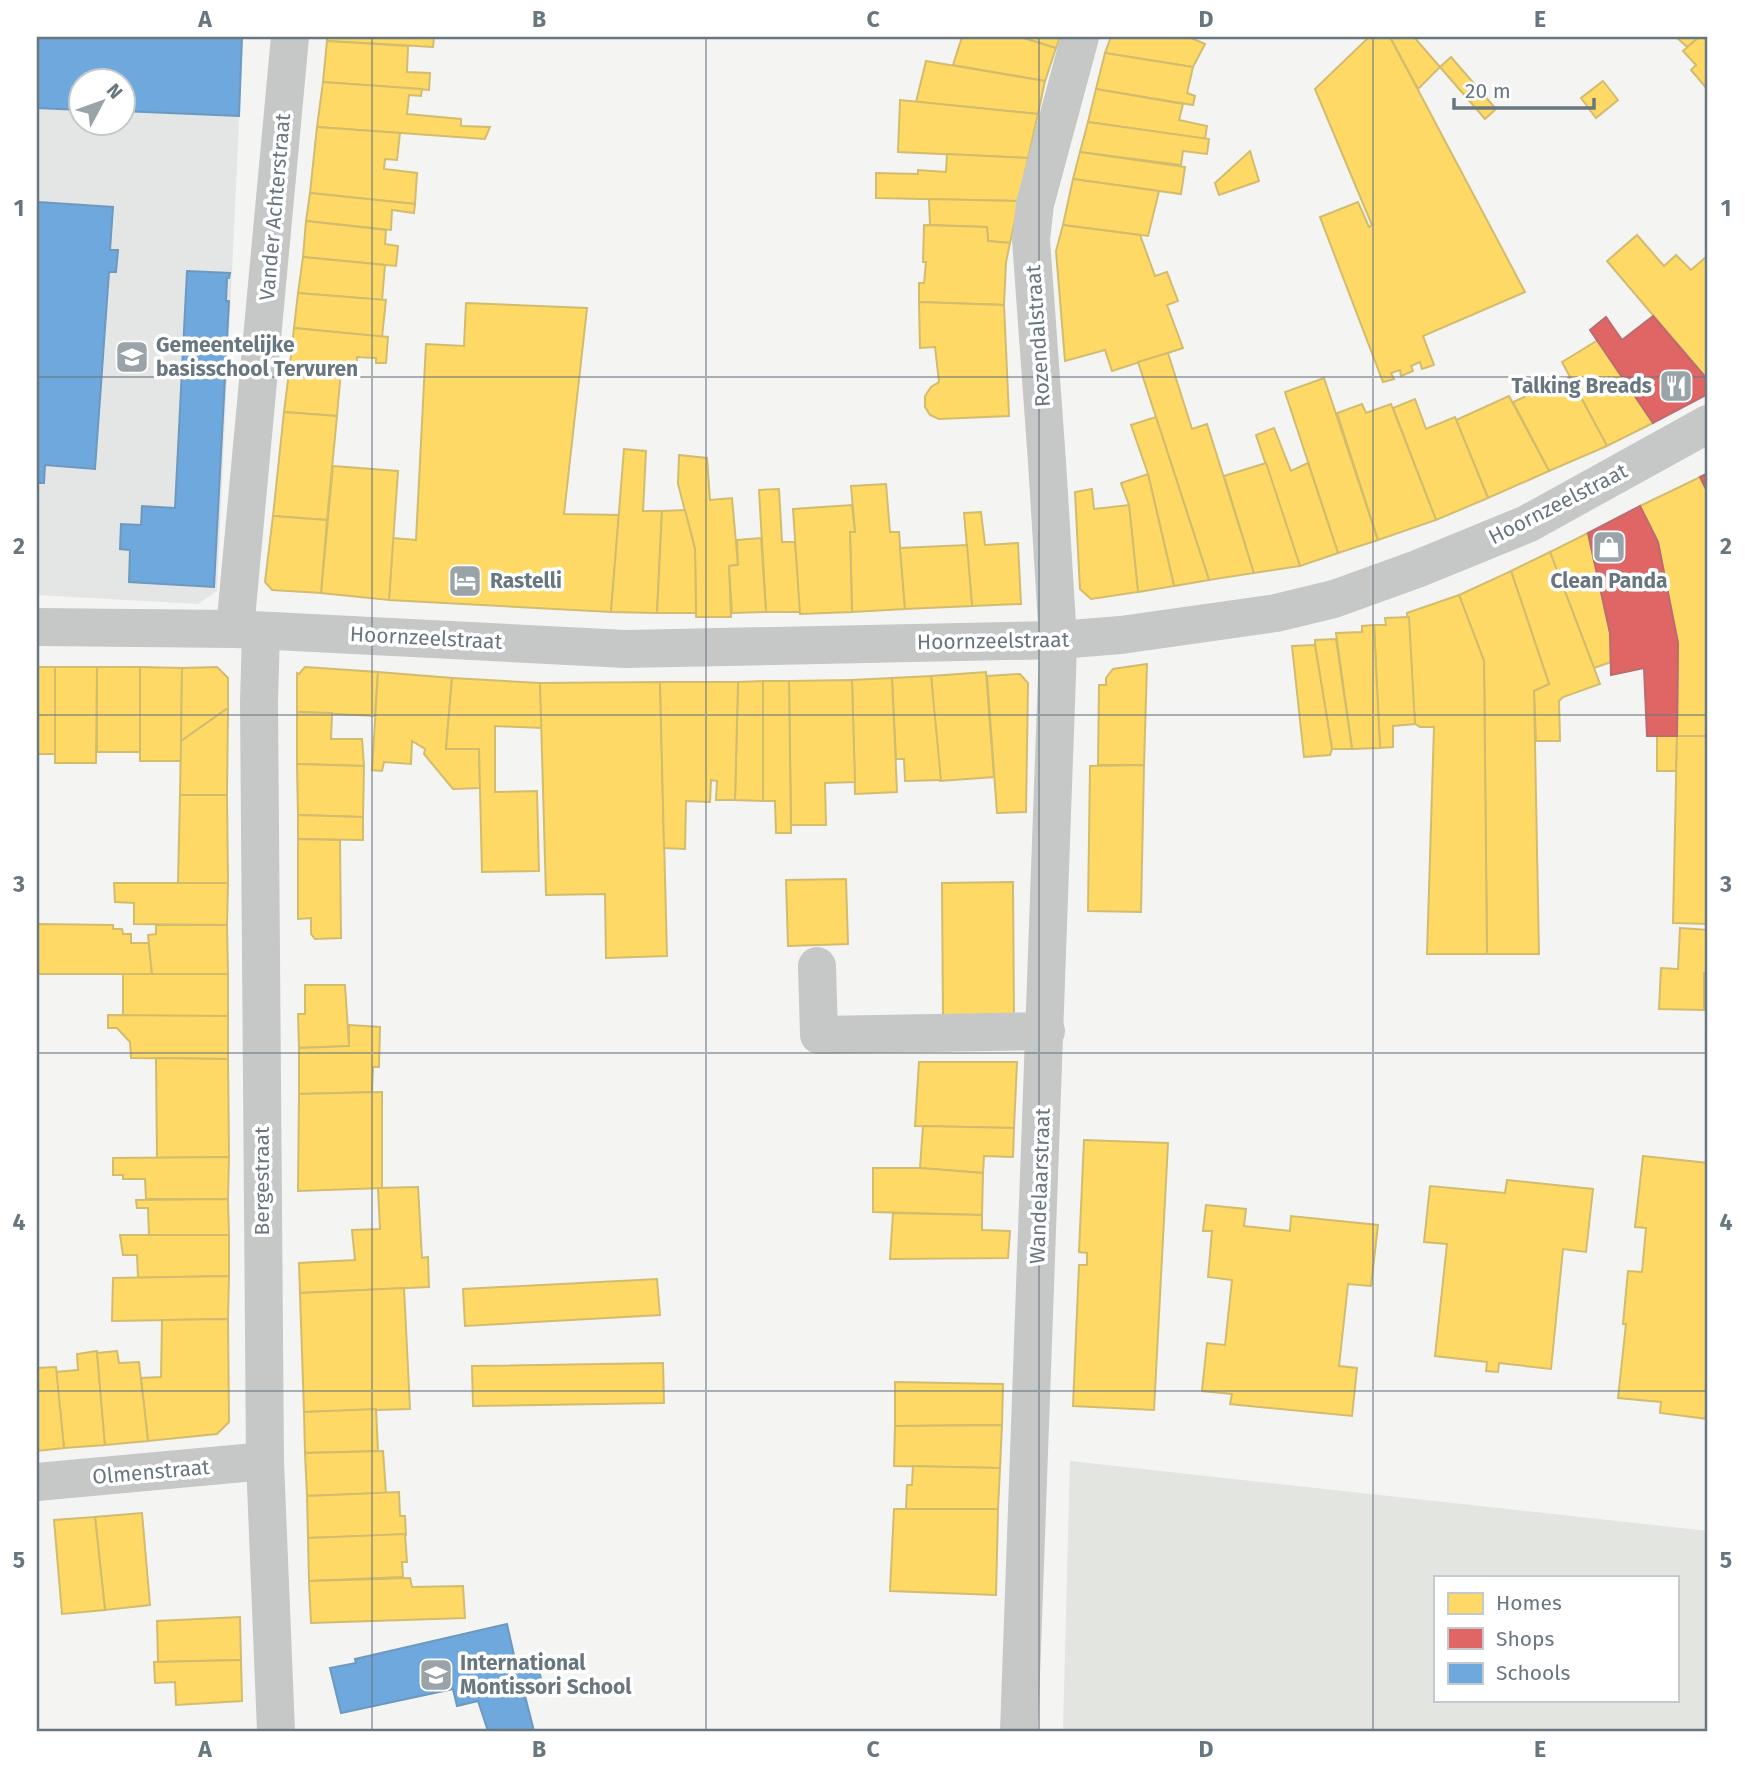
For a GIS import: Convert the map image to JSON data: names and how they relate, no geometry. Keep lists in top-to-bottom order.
{
  "streets": {
    "street": [
      "Vander Achterstraat",
      "Rozendalstraat",
      "Hoornzeelstraat",
      "Bergestraat",
      "Wandelaarstraat",
      "Olmenstraat"
    ]
  },
  "crossings": [
    ["Vander Achterstraat", "Hoornzeelstraat"],
    ["Vander Achterstraat", "Bergestraat"],
    ["Rozendalstraat", "Hoornzeelstraat"],
    ["Rozendalstraat", "Wandelaarstraat"],
    ["Hoornzeelstraat", "Bergestraat"],
    ["Hoornzeelstraat", "Wandelaarstraat"],
    ["Bergestraat", "Olmenstraat"]
  ],
  "places": {
    "school or university": ["Gemeentelijke basisschool Tervuren", "International Montissori School"],
    "restaurant": ["Talking Breads"],
    "shop": ["Clean Panda"],
    "hotel": ["Rastelli"]
  },
  "legend": ["Homes", "Shops", "Schools"],
  "scale_bar": "20 m",
  "north": "top right",
  "grid": {
    "columns": [
      "A",
      "B",
      "C",
      "D",
      "E"
    ],
    "rows": [
      "1",
      "2",
      "3",
      "4",
      "5"
    ]
  }
}
